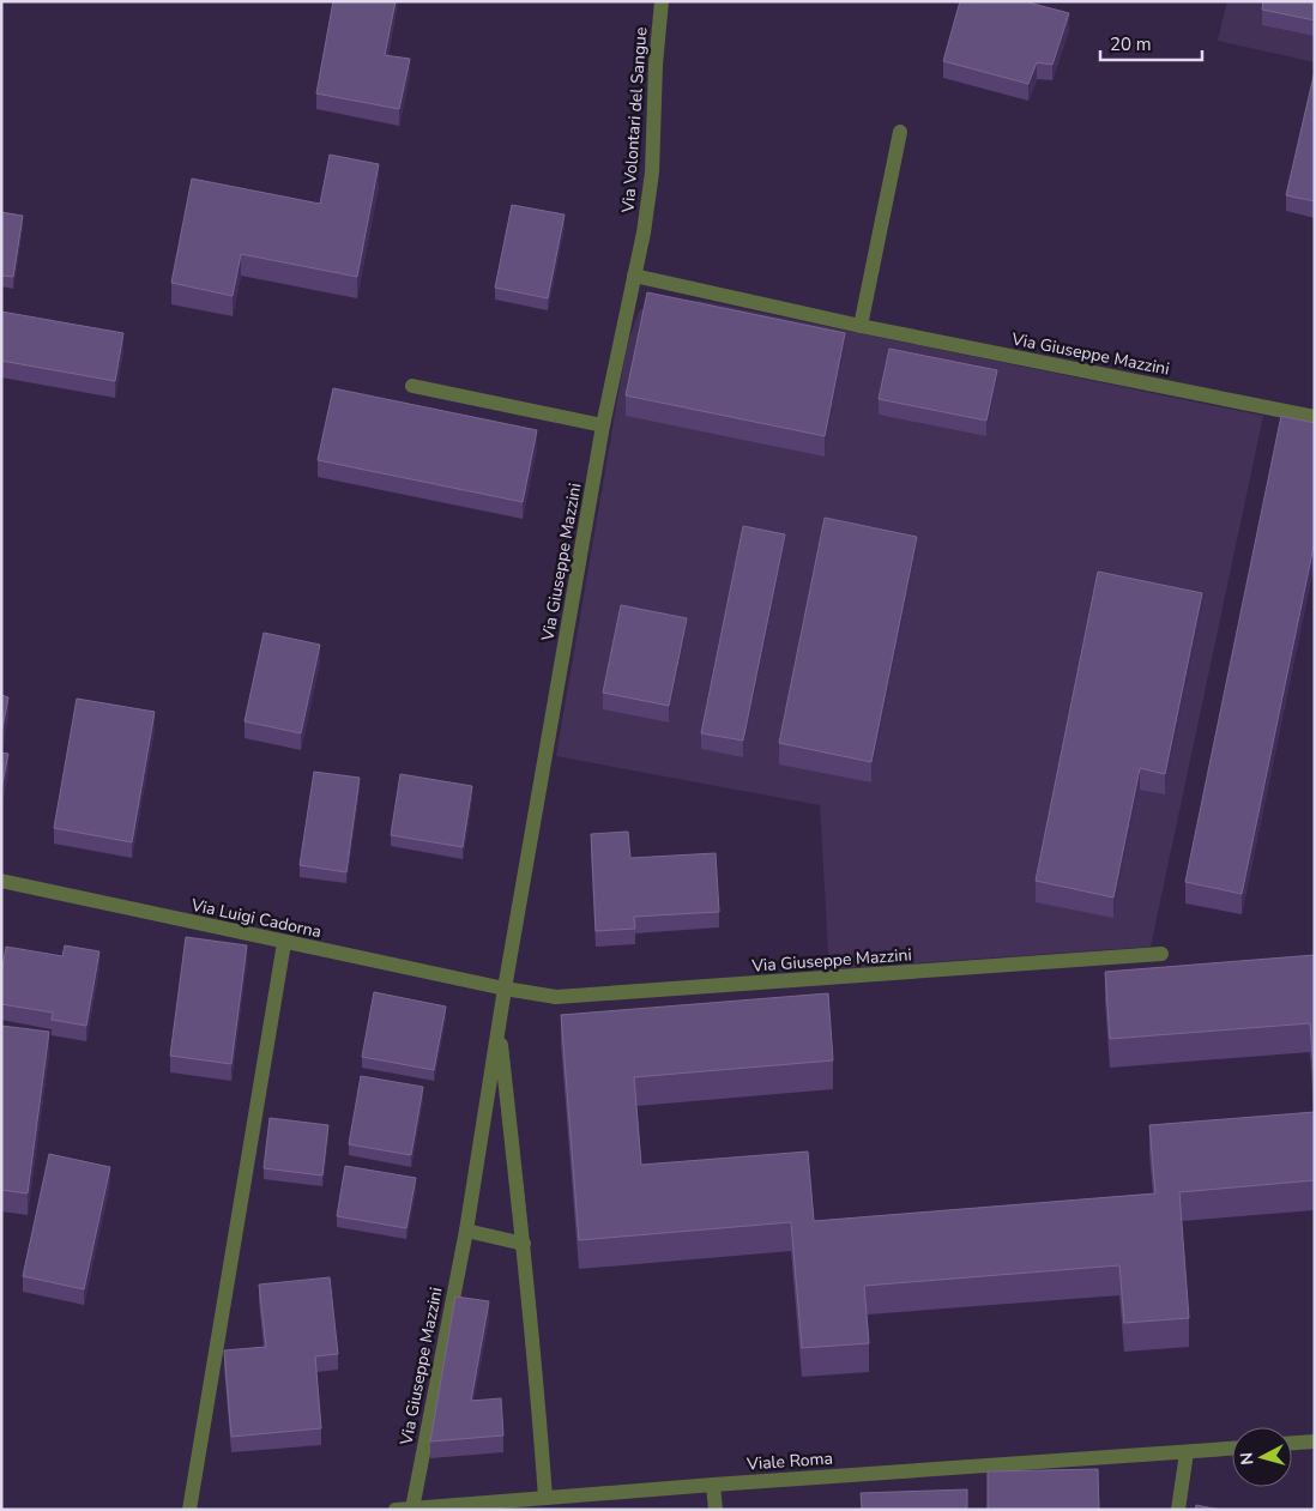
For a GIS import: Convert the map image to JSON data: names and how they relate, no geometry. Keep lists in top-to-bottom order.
{
  "streets": {
    "street": [
      "Via Volontari del Sangue",
      "Via Giuseppe Mazzini",
      "Via Luigi Cadorna",
      "Viale Roma"
    ]
  },
  "crossings": [
    ["Via Volontari del Sangue", "Via Giuseppe Mazzini"],
    ["Via Giuseppe Mazzini", "Via Luigi Cadorna"],
    ["Via Giuseppe Mazzini", "Viale Roma"]
  ],
  "scale_bar": "20 m",
  "north": "left"
}
